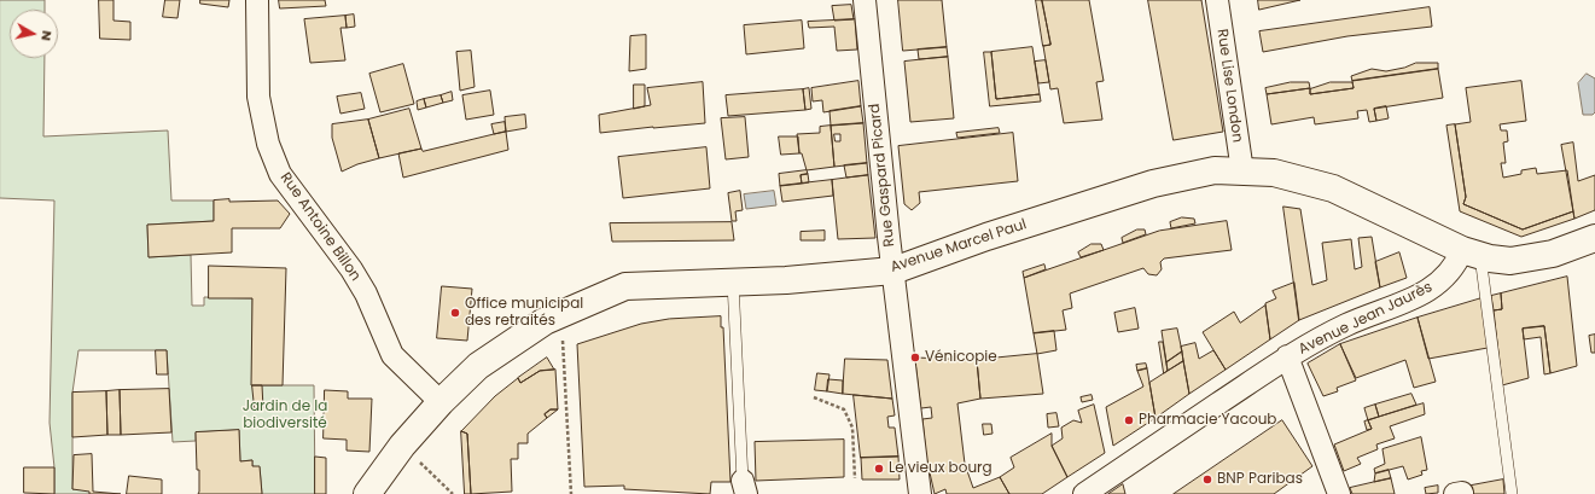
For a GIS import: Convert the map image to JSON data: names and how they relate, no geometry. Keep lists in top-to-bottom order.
{
  "streets": {
    "main road": ["Avenue Marcel Paul"],
    "street": [
      "Rue Lise London",
      "Rue Gaspard Picard",
      "Rue Antoine Billon",
      "Avenue Jean Jaurès"
    ]
  },
  "crossings": [
    ["Rue Lise London", "Avenue Marcel Paul"],
    ["Rue Gaspard Picard", "Avenue Marcel Paul"],
    ["Rue Antoine Billon", "Avenue Marcel Paul"],
    ["Avenue Marcel Paul", "Avenue Jean Jaurès"]
  ],
  "parks": ["Jardin de la biodiversité"],
  "places": [
    "Office municipal des retraités",
    "Vénicopie",
    "Pharmacie Yacoub",
    "Le vieux bourg",
    "BNP Paribas"
  ],
  "north": "right"
}
